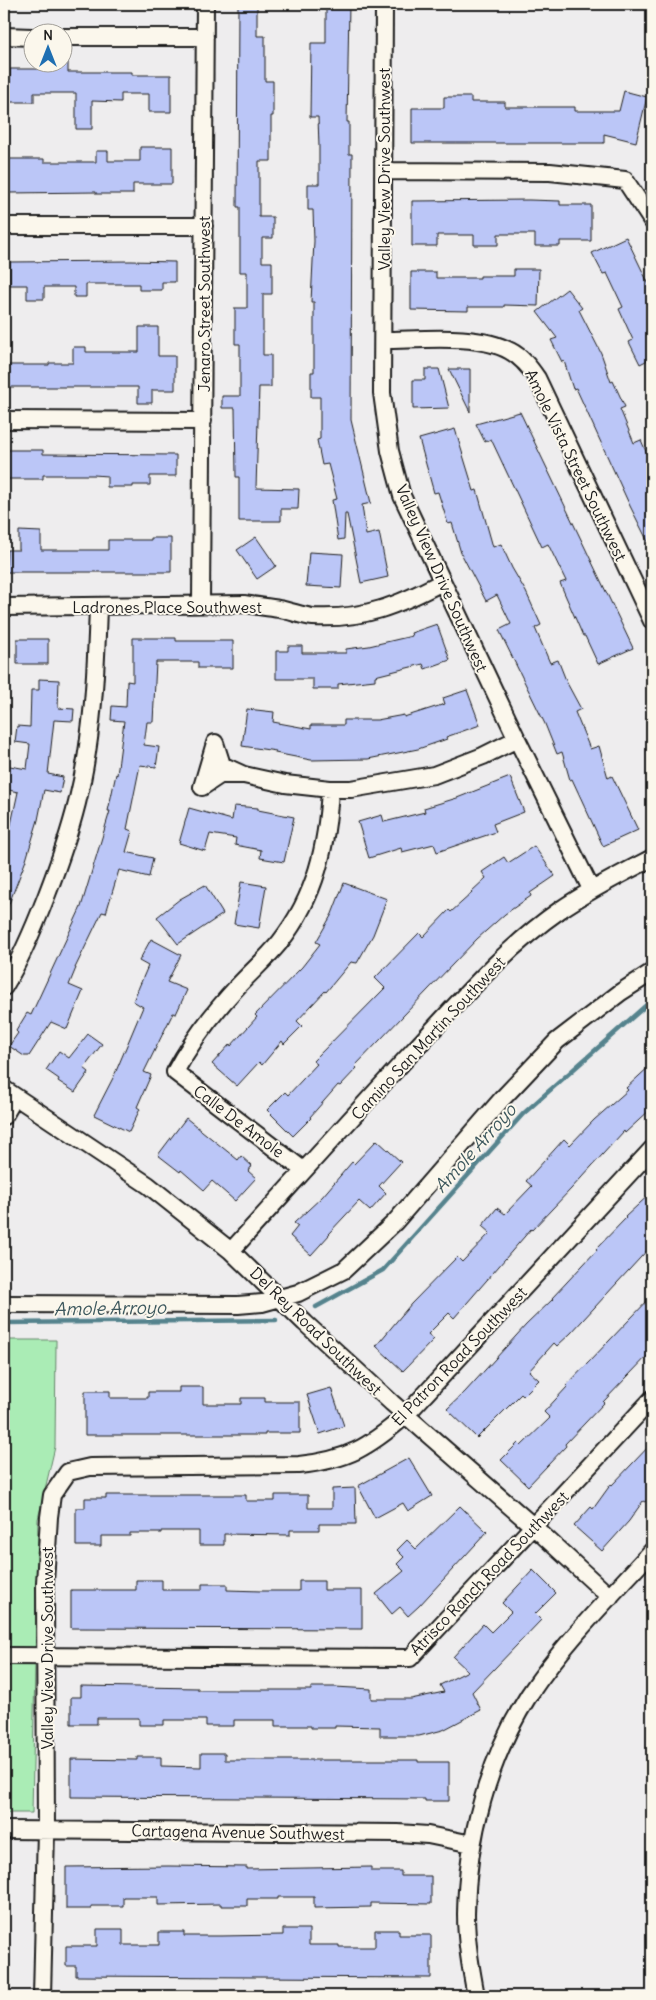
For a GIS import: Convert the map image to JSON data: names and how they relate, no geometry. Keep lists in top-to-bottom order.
{
  "streets": {
    "street": [
      "Valley View Drive Southwest",
      "Jenaro Street Southwest",
      "Amole Vista Street Southwest",
      "Ladrones Place Southwest",
      "Camino San Martin Southwest",
      "Calle De Amole",
      "Del Rey Road Southwest",
      "El Patron Road Southwest",
      "Atrisco Ranch Road Southwest",
      "Cartagena Avenue Southwest"
    ]
  },
  "crossings": [
    ["Valley View Drive Southwest", "Amole Vista Street Southwest"],
    ["Valley View Drive Southwest", "Ladrones Place Southwest"],
    ["Valley View Drive Southwest", "Camino San Martin Southwest"],
    ["Valley View Drive Southwest", "El Patron Road Southwest"],
    ["Valley View Drive Southwest", "Atrisco Ranch Road Southwest"],
    ["Valley View Drive Southwest", "Cartagena Avenue Southwest"],
    ["Jenaro Street Southwest", "Ladrones Place Southwest"],
    ["Camino San Martin Southwest", "Calle De Amole"],
    ["Camino San Martin Southwest", "Del Rey Road Southwest"],
    ["Del Rey Road Southwest", "El Patron Road Southwest"],
    ["Del Rey Road Southwest", "Atrisco Ranch Road Southwest"]
  ],
  "water": ["Amole Arroyo"],
  "north": "top"
}
